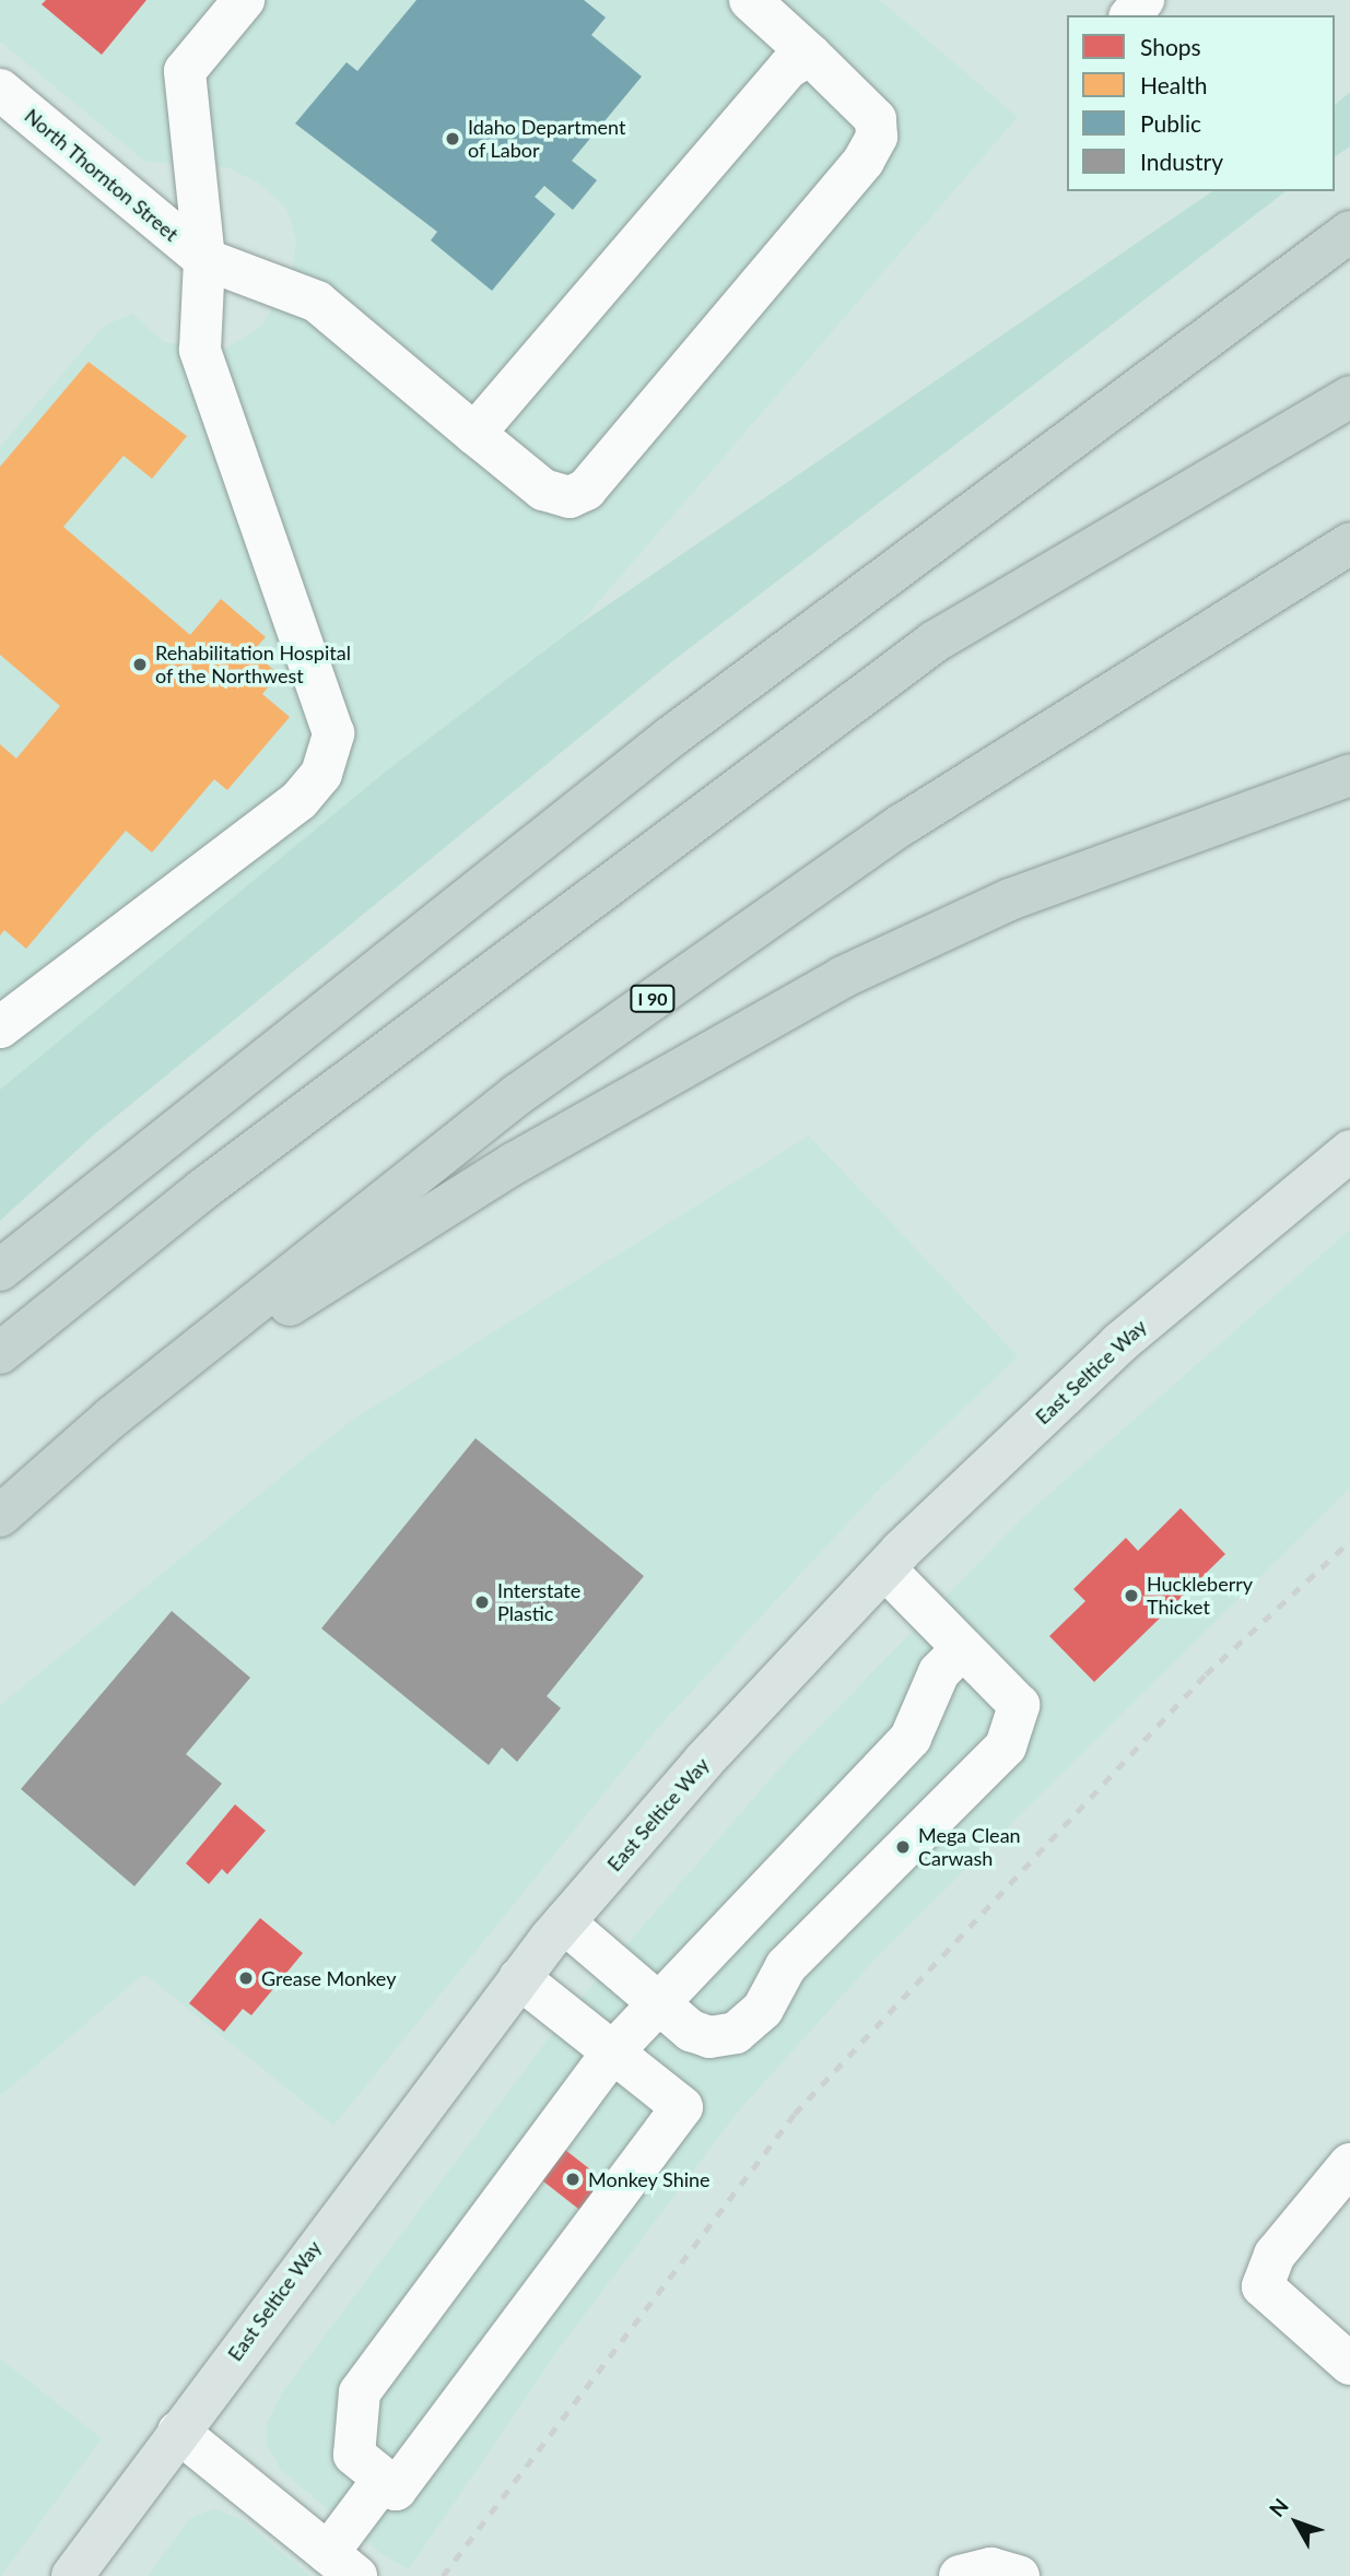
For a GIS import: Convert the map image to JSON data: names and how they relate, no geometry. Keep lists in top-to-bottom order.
{
  "streets": {
    "highway": ["I 90"],
    "main road": ["East Seltice Way"],
    "street": ["North Thornton Street"]
  },
  "places": [
    "Idaho Department of Labor",
    "Rehabilitation Hospital of the Northwest",
    "Huckleberry Thicket",
    "Interstate Plastic",
    "Mega Clean Carwash",
    "Grease Monkey",
    "Monkey Shine"
  ],
  "legend": [
    "Shops",
    "Health",
    "Public",
    "Industry"
  ],
  "north": "top left"
}
